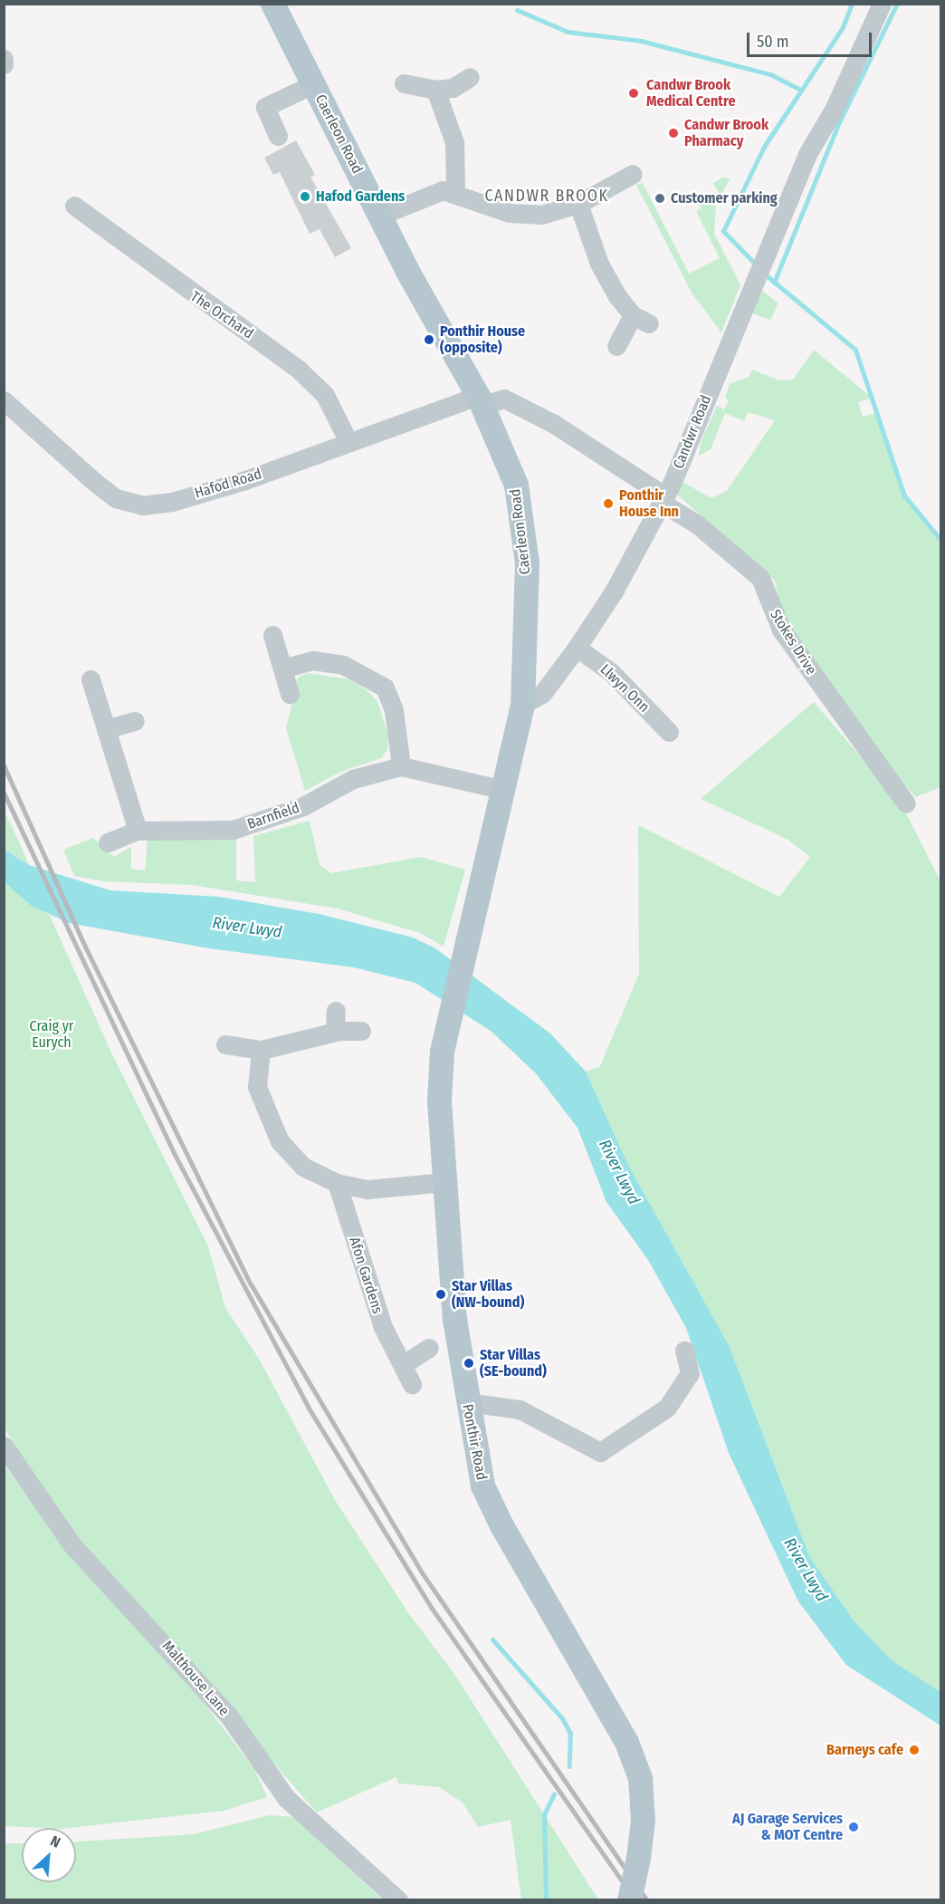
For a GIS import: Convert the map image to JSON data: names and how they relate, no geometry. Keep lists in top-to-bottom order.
{
  "streets": {
    "main road": ["Caerleon Road", "Ponthir Road"],
    "street": [
      "The Orchard",
      "Candwr Road",
      "Hafod Road",
      "Stokes Drive",
      "Llwyn Onn",
      "Barnfield",
      "Afon Gardens",
      "Malthouse Lane"
    ]
  },
  "crossings": [
    ["Caerleon Road", "Candwr Road"],
    ["Caerleon Road", "Hafod Road"],
    ["Caerleon Road", "Stokes Drive"],
    ["Caerleon Road", "Barnfield"],
    ["Caerleon Road", "Ponthir Road"],
    ["The Orchard", "Hafod Road"],
    ["Candwr Road", "Stokes Drive"],
    ["Candwr Road", "Llwyn Onn"],
    ["Hafod Road", "Stokes Drive"]
  ],
  "districts": ["CANDWR BROOK"],
  "water": ["River Lwyd"],
  "parks": ["Craig yr Eurych"],
  "places": [
    "Candwr Brook Medical Centre",
    "Candwr Brook Pharmacy",
    "Hafod Gardens",
    "Customer parking",
    "Ponthir House (opposite)",
    "Ponthir House Inn",
    "Star Villas (NW-bound)",
    "Star Villas (SE-bound)",
    "Barneys cafe",
    "AJ Garage Services & MOT Centre"
  ],
  "scale_bar": "50 m",
  "north": "top right"
}
